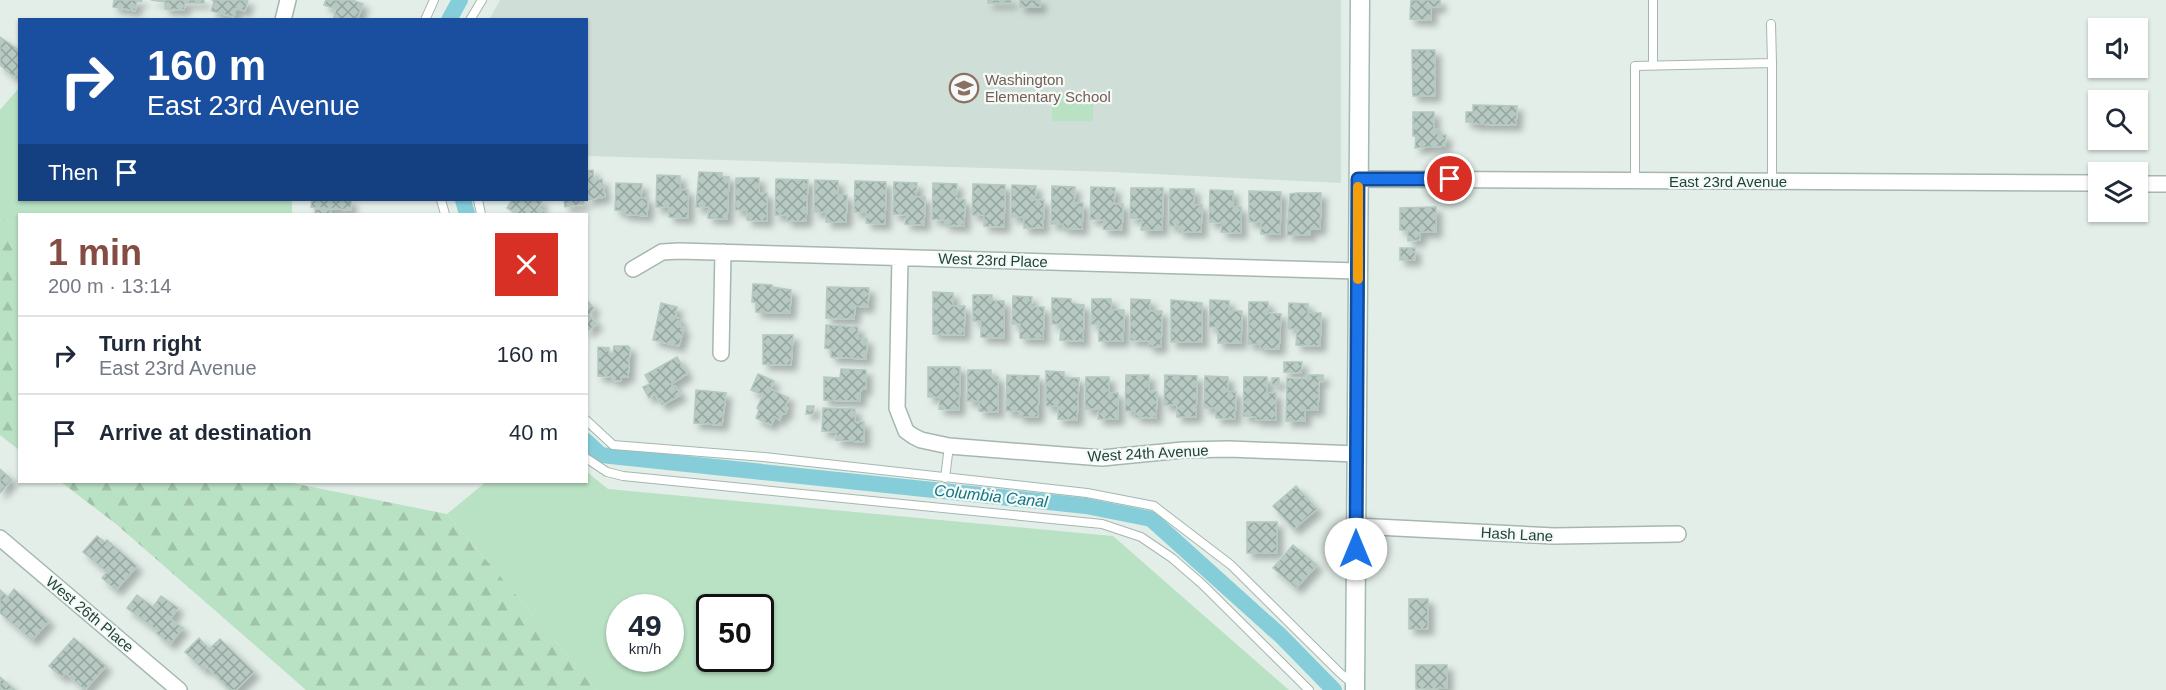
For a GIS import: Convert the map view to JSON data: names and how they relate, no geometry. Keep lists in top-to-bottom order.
{
  "streets": {
    "street": [
      "East 23rd Avenue",
      "West 23rd Place",
      "West 24th Avenue",
      "Hash Lane",
      "West 26th Place"
    ]
  },
  "crossings": [
    ["West 23rd Place", "West 24th Avenue"]
  ],
  "water": ["Columbia Canal"],
  "places": {
    "school or university": ["Washington Elementary School"]
  },
  "page": {
    "turn": ["160 m", "East 23rd Avenue"],
    "then": "Then",
    "heading": ["1 min", "200 m · 13:14"],
    "list": [
      {
        "name": "Turn right",
        "note": "East 23rd Avenue",
        "value": "160 m"
      },
      {
        "name": "Arrive at destination",
        "value": "40 m"
      }
    ],
    "speed": "49 km/h",
    "limit": "50"
  }
}
